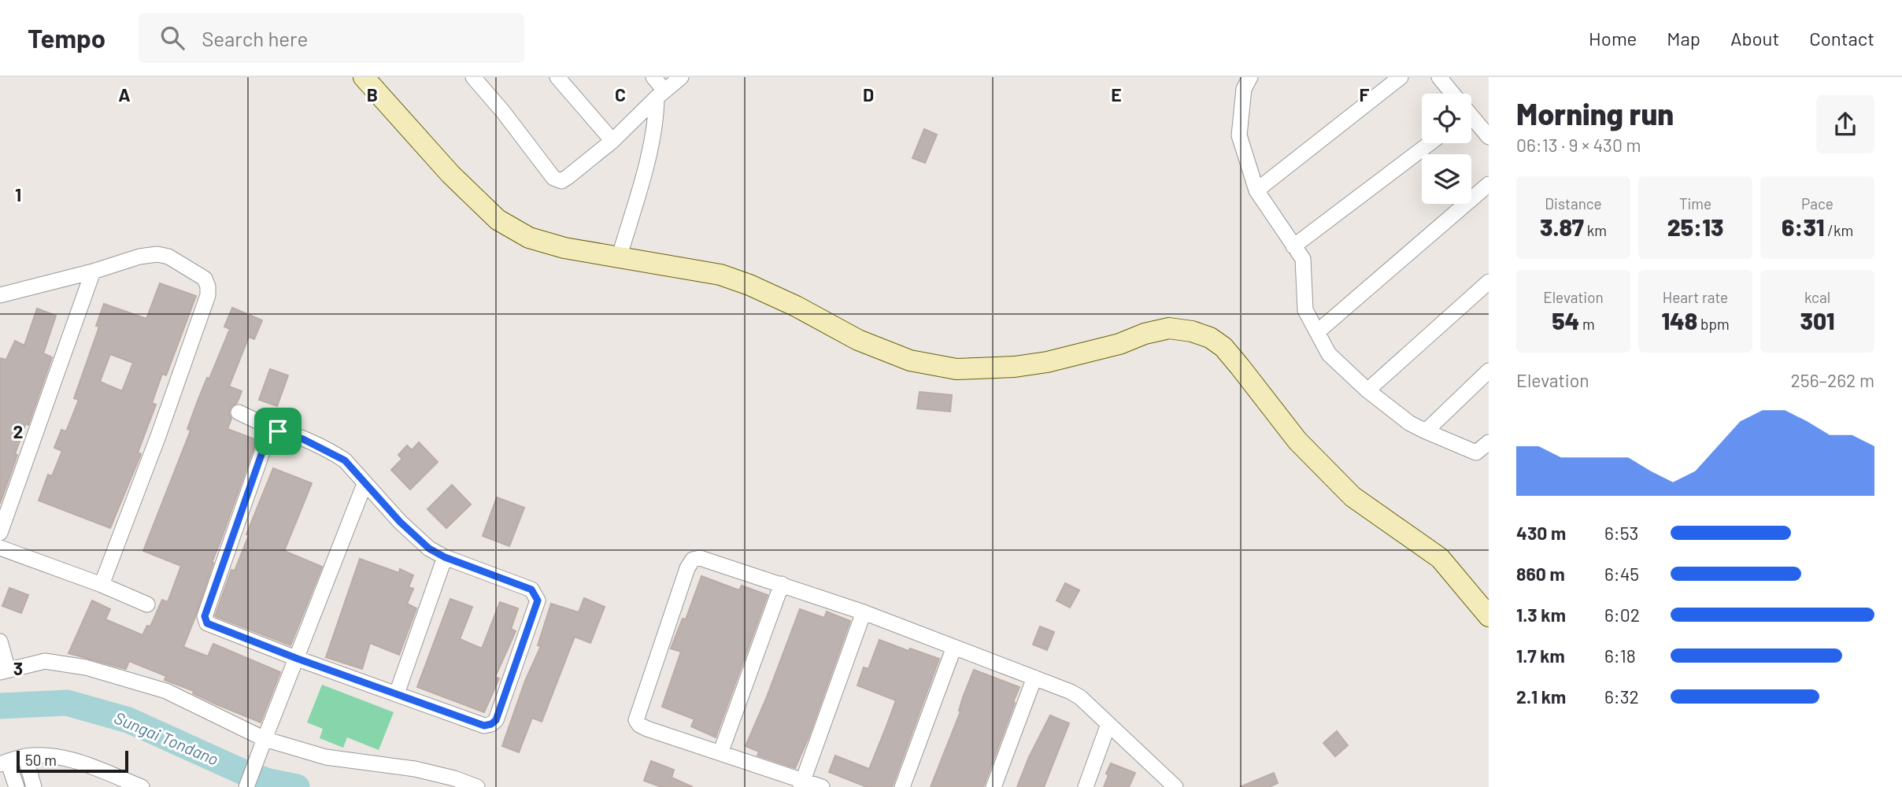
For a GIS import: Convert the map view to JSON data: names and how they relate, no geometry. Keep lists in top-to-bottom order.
{
  "water": ["Sungai Tondano"],
  "scale_bar": "50 m",
  "page": {
    "header": "Tempo",
    "search": "Search here",
    "nav": [
      "Home",
      "Map",
      "About",
      "Contact"
    ],
    "heading": ["Morning run", "06:13 · 9 × 430 m"],
    "stats": [
      ["Distance", "3.87 km"],
      ["Time", "25:13"],
      ["Pace", "6:31 /km"],
      ["Elevation", "54 m"],
      ["Heart rate", "148 bpm"],
      ["kcal", "301"]
    ],
    "chart": ["Elevation", "256–262 m"],
    "list": [
      {
        "name": "430 m",
        "note": "6:53"
      },
      {
        "name": "860 m",
        "note": "6:45"
      },
      {
        "name": "1.3 km",
        "note": "6:02"
      },
      {
        "name": "1.7 km",
        "note": "6:18"
      },
      {
        "name": "2.1 km",
        "note": "6:32"
      }
    ],
    "scale": "50 m"
  },
  "grid": {
    "columns": [
      "A",
      "B",
      "C",
      "D",
      "E",
      "F"
    ],
    "rows": ["1", "2", "3"]
  }
}
